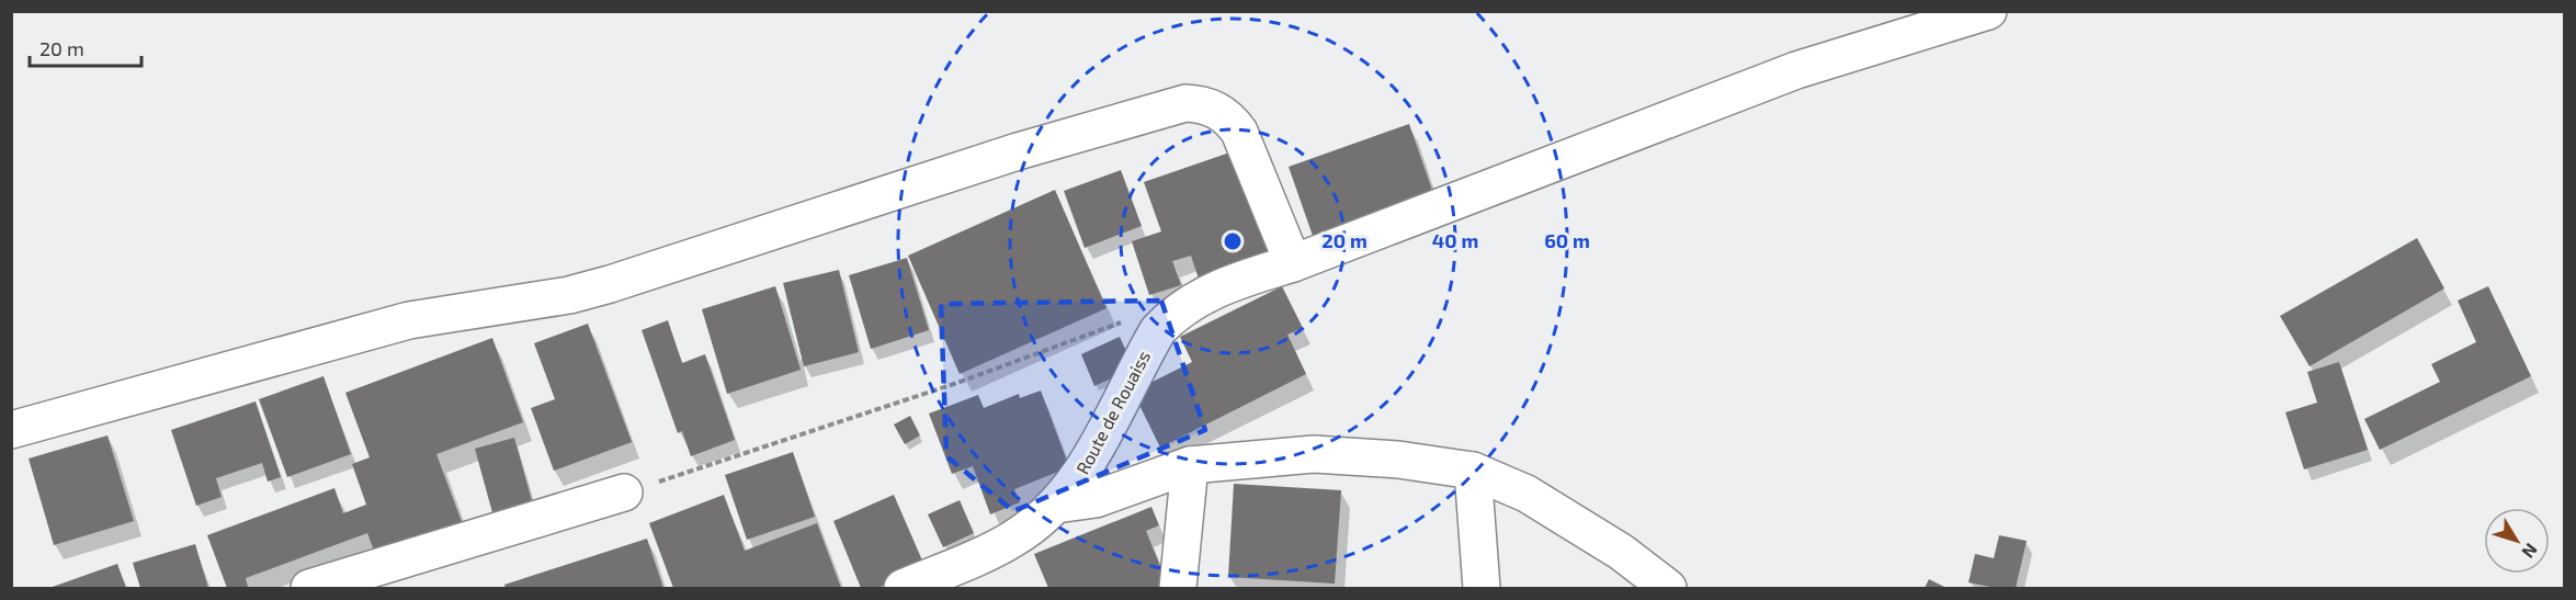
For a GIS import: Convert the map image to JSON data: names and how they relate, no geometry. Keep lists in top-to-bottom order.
{
  "streets": {
    "street": ["Route de Rouaiss"]
  },
  "scale_bar": "20 m",
  "north": "bottom right",
  "rings": ["20 m", "40 m", "60 m"]
}
